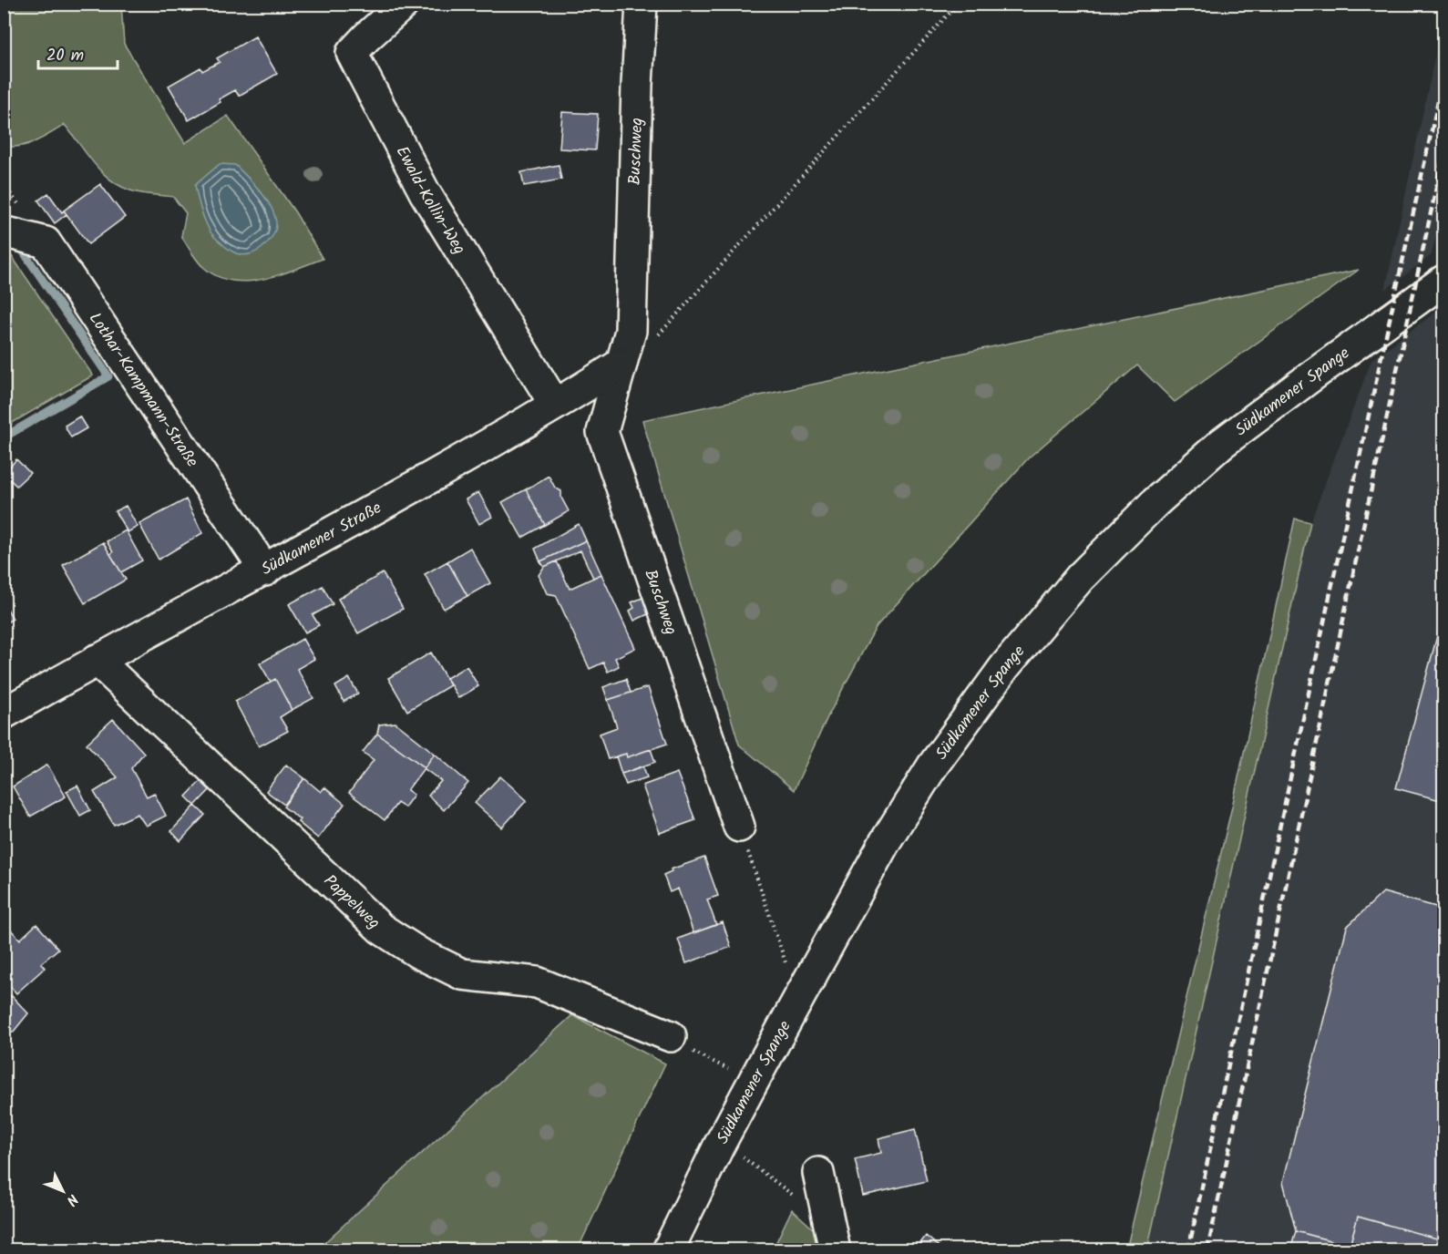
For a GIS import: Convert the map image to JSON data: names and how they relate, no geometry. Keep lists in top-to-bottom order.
{
  "streets": {
    "street": [
      "Buschweg",
      "Ewald-Kollin-Weg",
      "Lothar-Kampmann-Straße",
      "Südkamener Spange",
      "Südkamener Straße",
      "Pappelweg"
    ]
  },
  "crossings": [
    ["Buschweg", "Südkamener Straße"],
    ["Ewald-Kollin-Weg", "Südkamener Straße"],
    ["Lothar-Kampmann-Straße", "Südkamener Straße"],
    ["Südkamener Straße", "Pappelweg"]
  ],
  "scale_bar": "20 m",
  "north": "bottom right"
}
